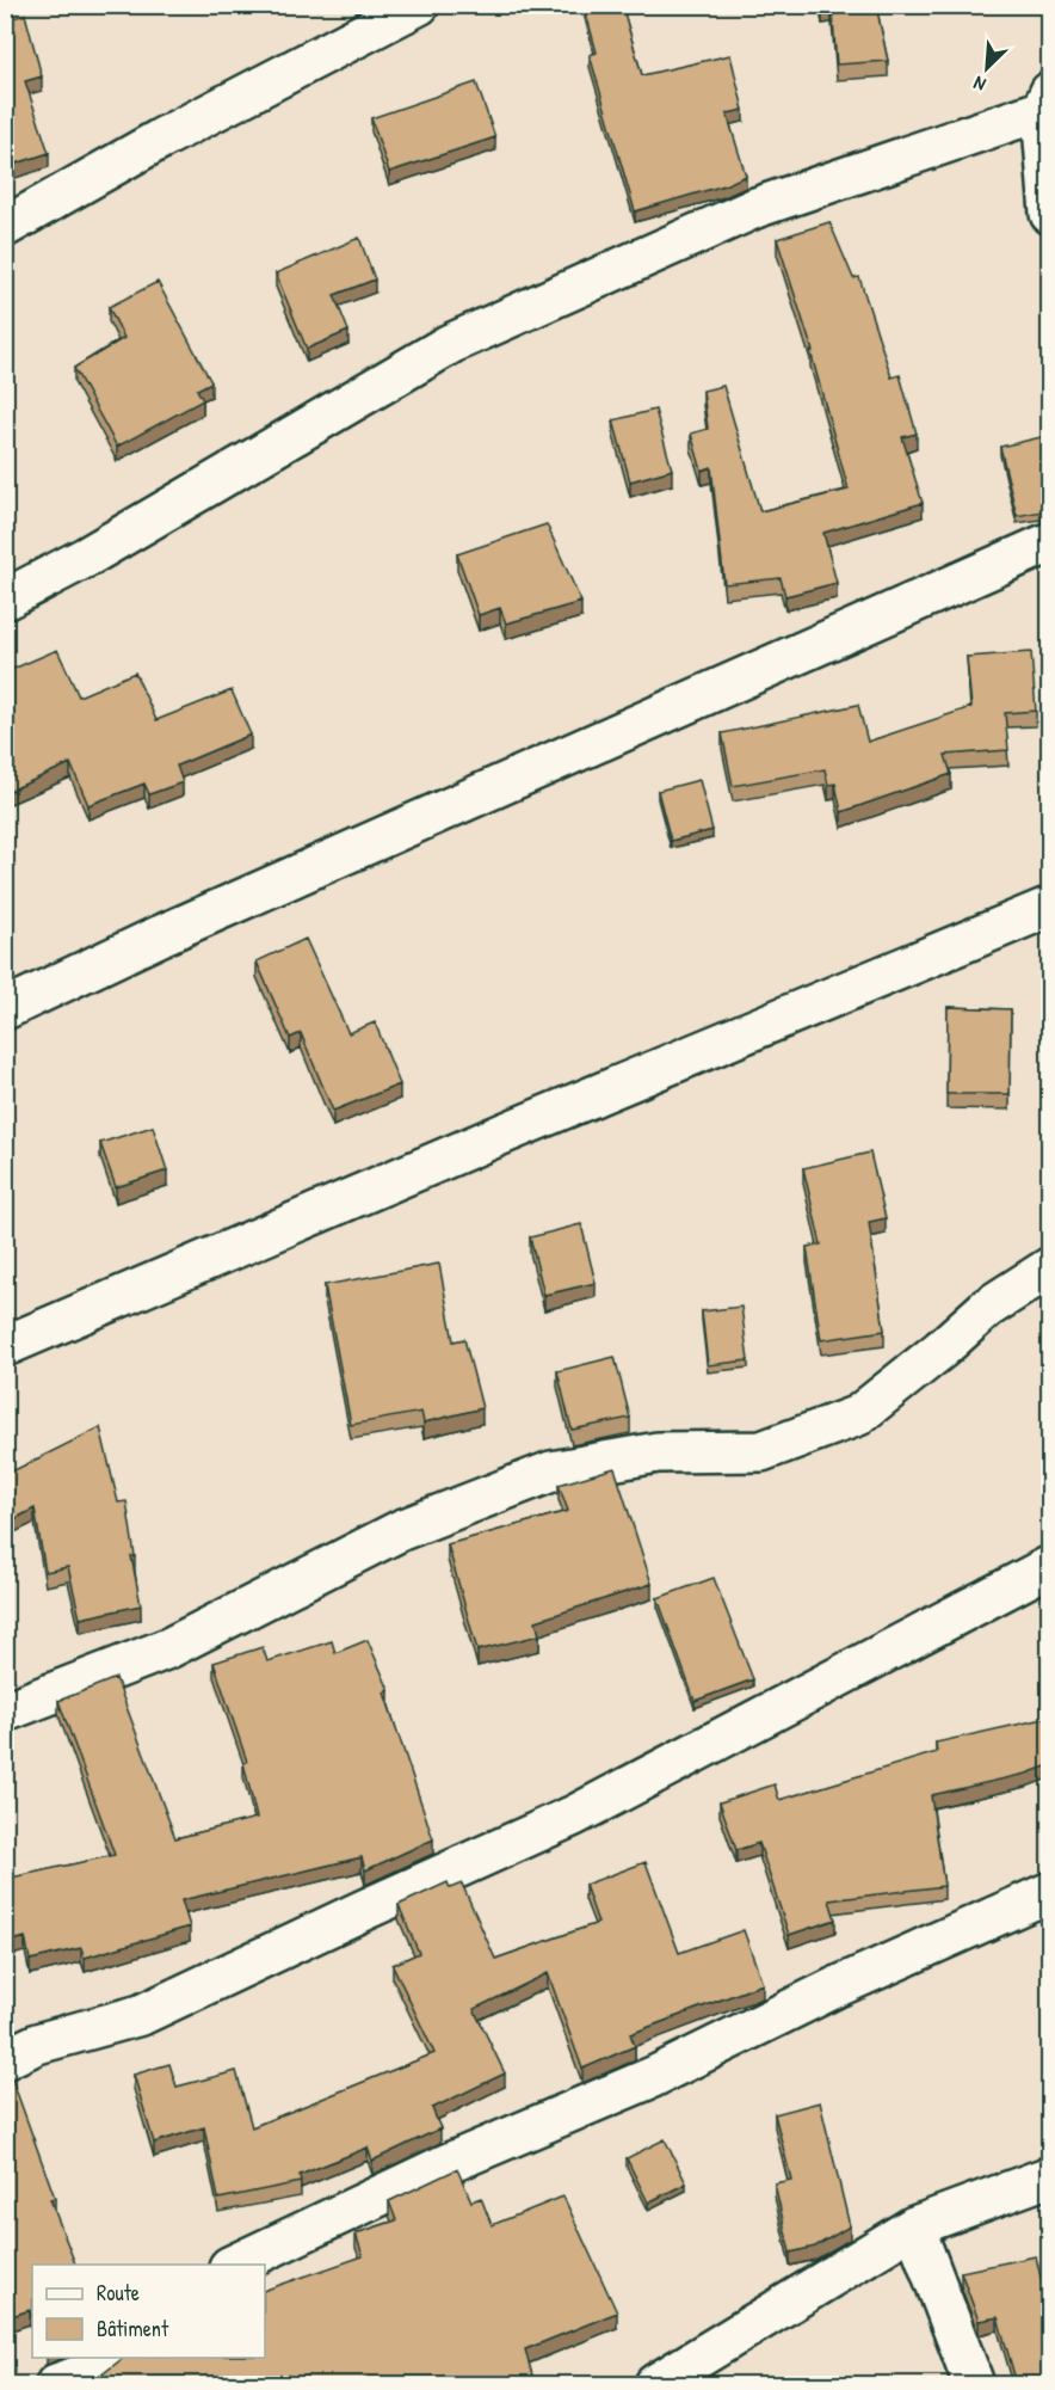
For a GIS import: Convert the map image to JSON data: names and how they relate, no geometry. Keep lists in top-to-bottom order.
{
  "legend": ["Route", "Bâtiment"],
  "north": "bottom left"
}
